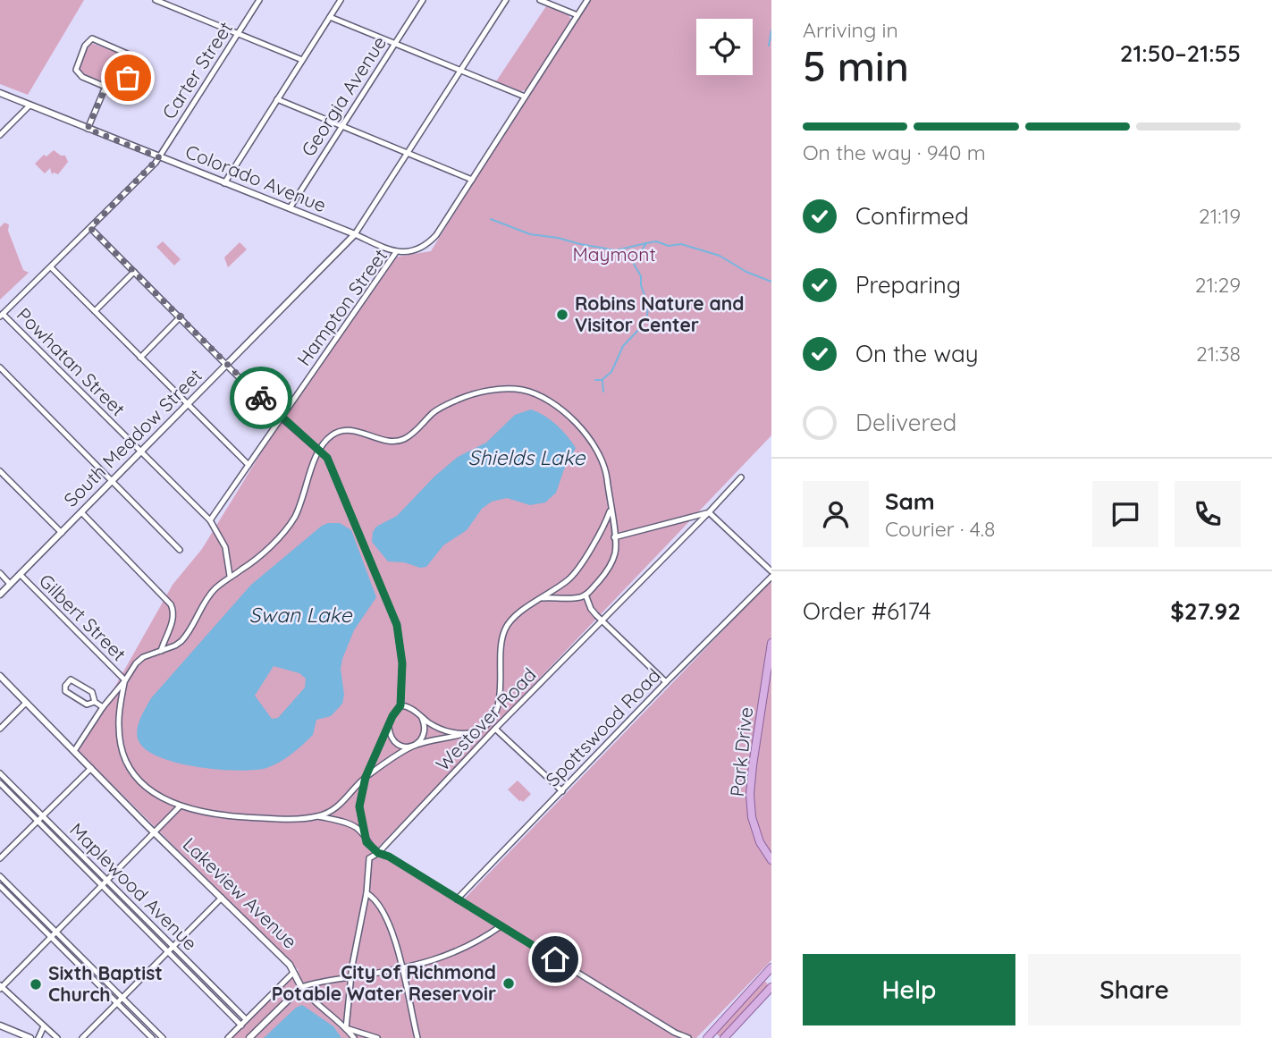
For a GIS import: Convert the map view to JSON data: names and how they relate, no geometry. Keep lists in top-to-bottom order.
{
  "streets": {
    "main road": ["Park Drive"],
    "street": [
      "Carter Street",
      "Georgia Avenue",
      "Colorado Avenue",
      "Hampton Street",
      "Powhatan Street",
      "South Meadow Street",
      "Gilbert Street",
      "Westover Road",
      "Spottswood Road",
      "Maplewood Avenue",
      "Lakeview Avenue"
    ]
  },
  "crossings": [
    ["Carter Street", "Colorado Avenue"],
    ["Carter Street", "Powhatan Street"],
    ["Georgia Avenue", "Colorado Avenue"],
    ["Colorado Avenue", "Hampton Street"],
    ["Colorado Avenue", "South Meadow Street"],
    ["Hampton Street", "Powhatan Street"],
    ["Powhatan Street", "South Meadow Street"],
    ["South Meadow Street", "Gilbert Street"]
  ],
  "water": ["Shields Lake", "Swan Lake"],
  "parks": ["Maymont"],
  "places": ["Robins Nature and Visitor Center", "City of Richmond Potable Water Reservoir", "Sixth Baptist Church"],
  "page": {
    "heading": ["5 min", "Arriving in", "21:50–21:55"],
    "panel": [
      "Sam",
      "Courier · 4.8",
      "Order #6174",
      "$27.92"
    ],
    "bar": "On the way · 940 m",
    "list": [
      ["Confirmed", "21:19"],
      ["Preparing", "21:29"],
      ["On the way", "21:38"],
      "Delivered"
    ],
    "buttons": ["Help", "Share"]
  }
}
